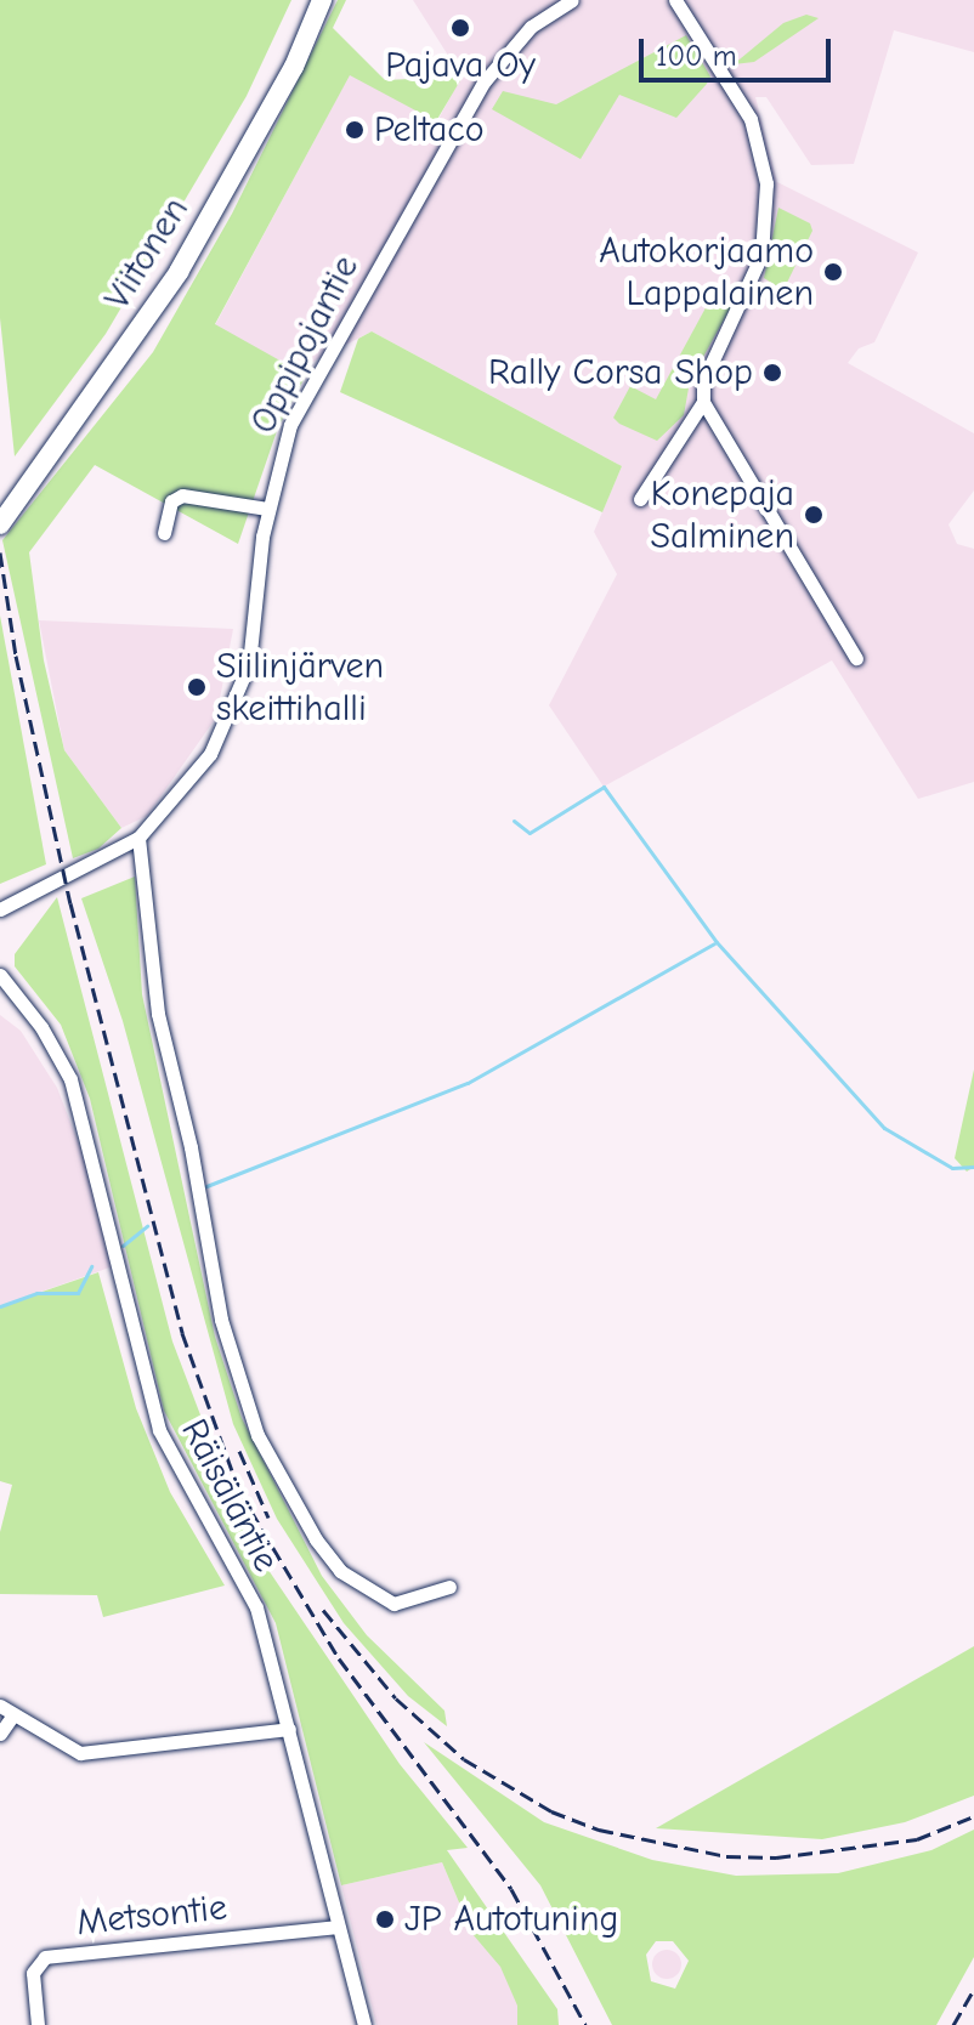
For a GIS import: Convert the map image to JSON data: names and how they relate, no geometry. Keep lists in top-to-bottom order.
{
  "streets": {
    "highway": ["Viitonen"],
    "street": ["Oppipojantie", "Räisäläntie", "Metsontie"]
  },
  "crossings": [
    ["Räisäläntie", "Metsontie"]
  ],
  "places": [
    "Pajava Oy",
    "Peltaco",
    "Autokorjaamo Lappalainen",
    "Rally Corsa Shop",
    "Konepaja Salminen",
    "Siilinjärven skeittihalli",
    "JP Autotuning"
  ],
  "scale_bar": "100 m"
}
